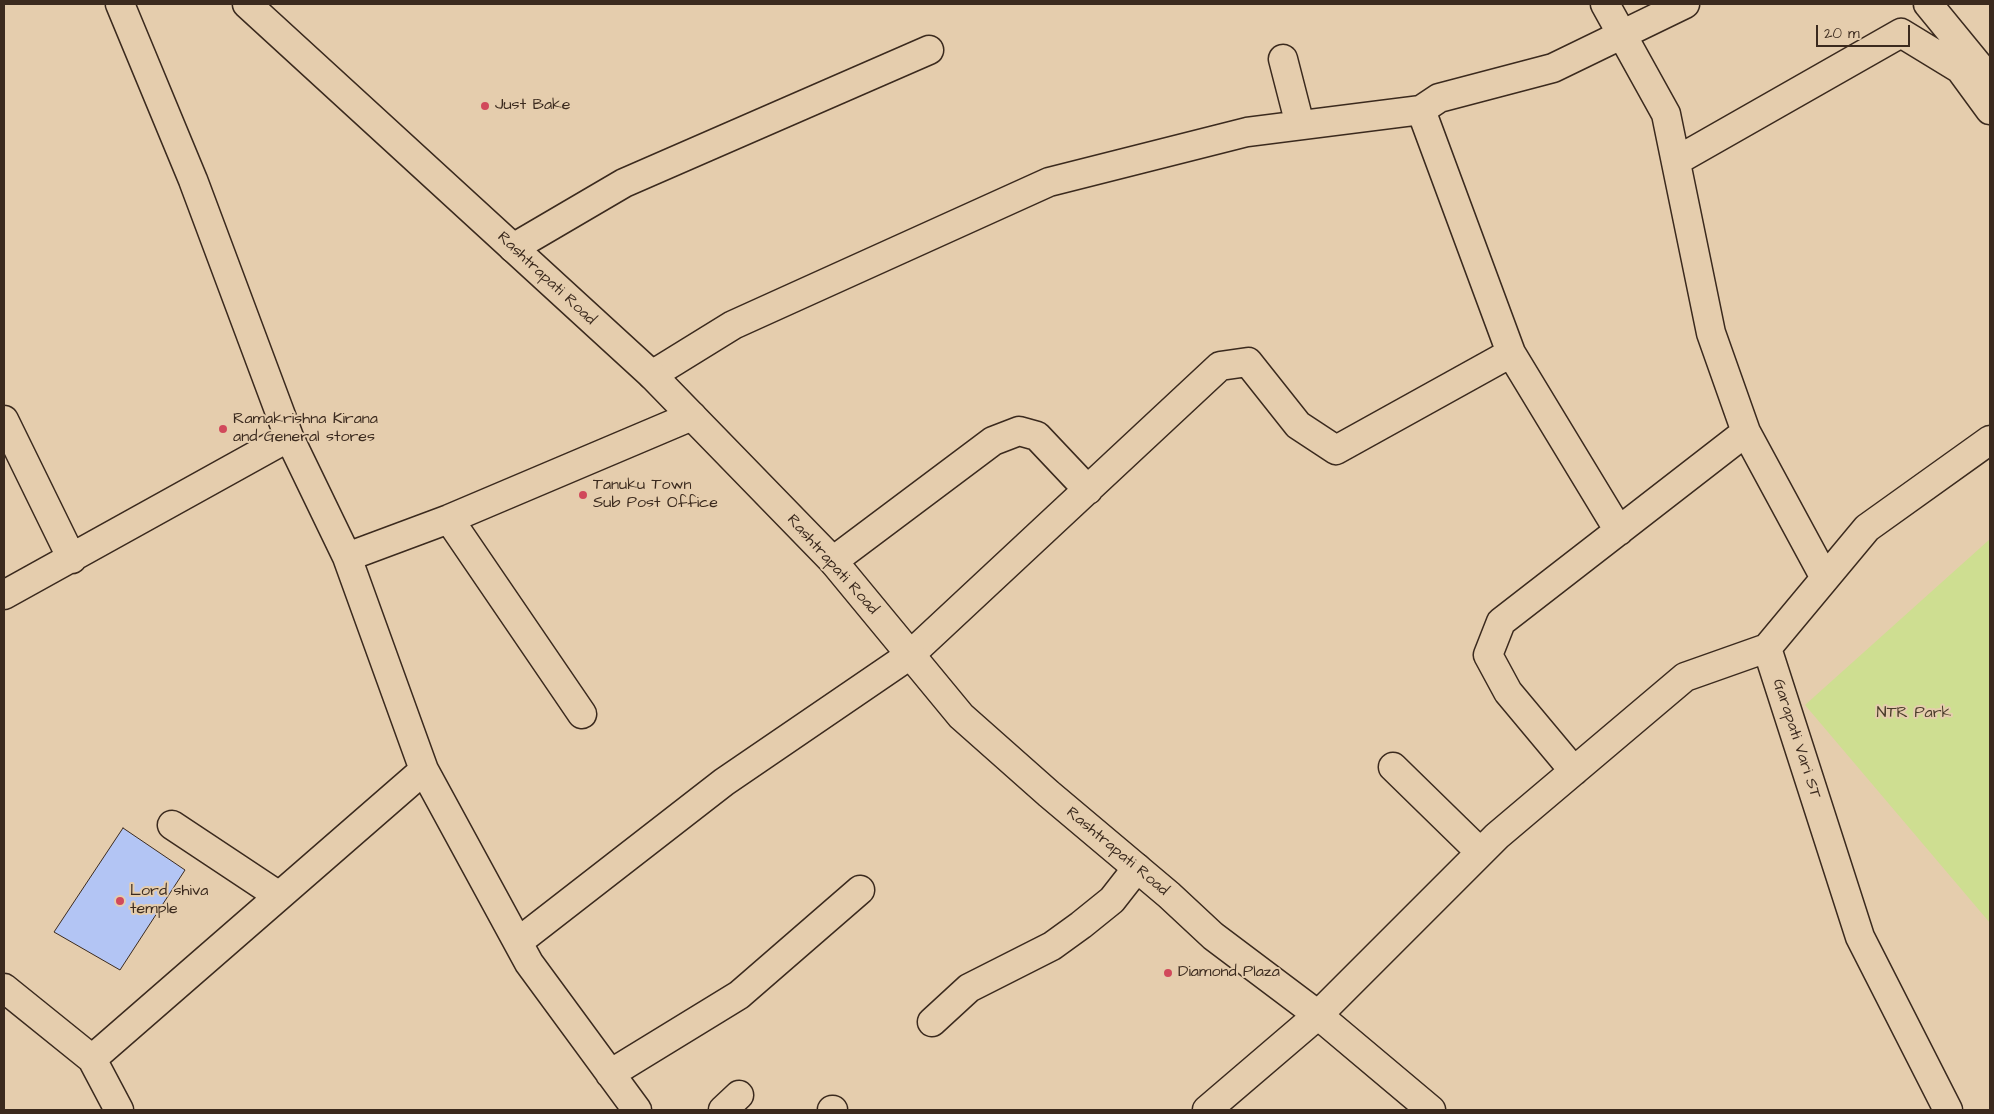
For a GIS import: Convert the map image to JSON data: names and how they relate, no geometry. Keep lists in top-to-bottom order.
{
  "streets": {
    "street": ["Rashtrapati Road", "Garapati Vari ST"]
  },
  "parks": ["NTR Park"],
  "places": [
    "Just Bake",
    "Ramakrishna Kirana and General stores",
    "Tanuku Town Sub Post Office",
    "Lord shiva temple",
    "Diamond Plaza"
  ],
  "scale_bar": "20 m"
}
